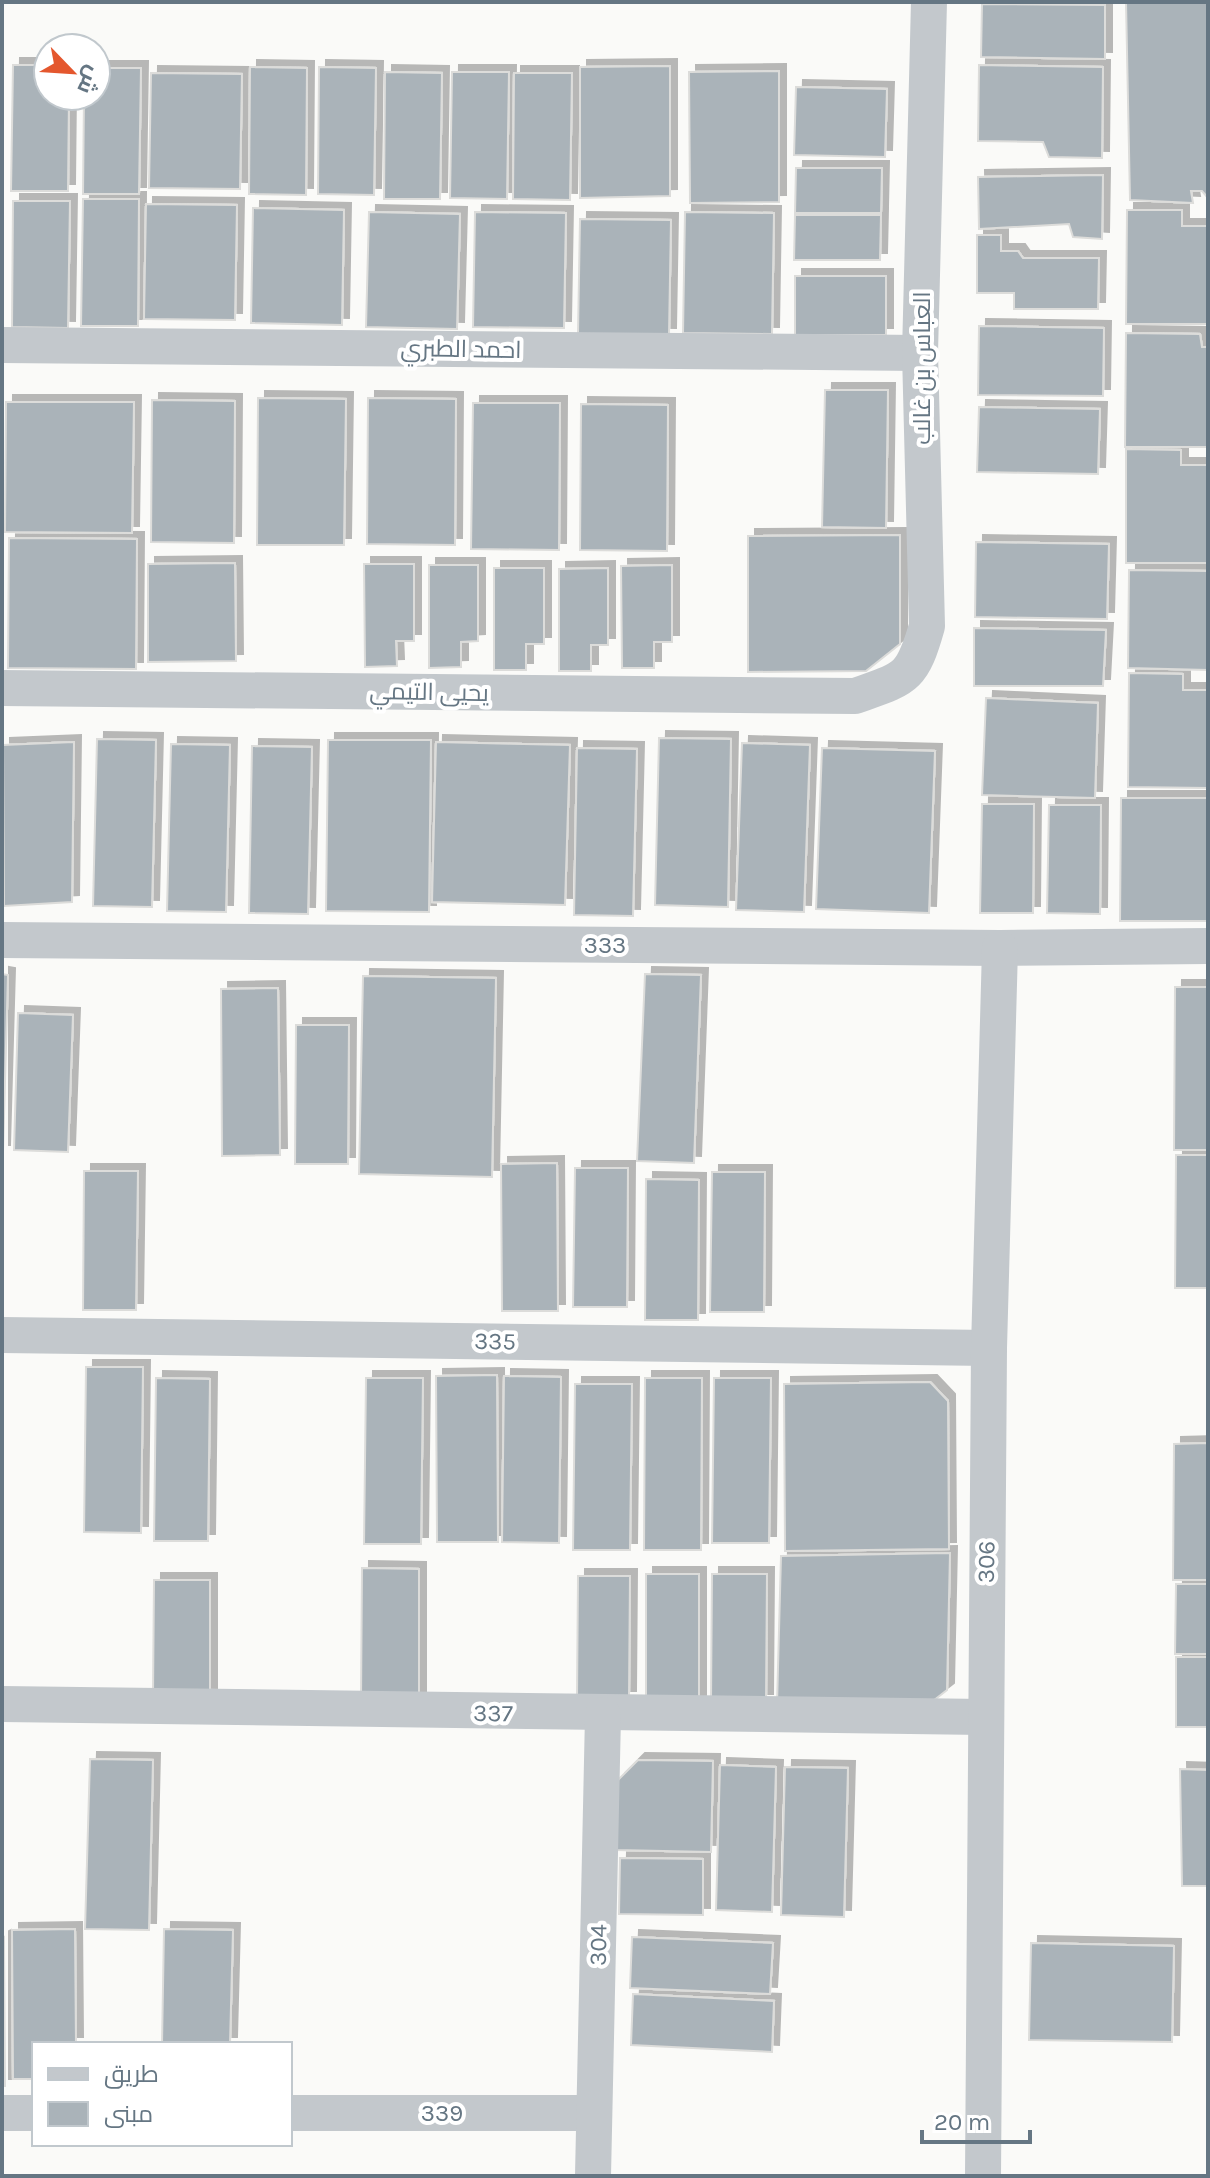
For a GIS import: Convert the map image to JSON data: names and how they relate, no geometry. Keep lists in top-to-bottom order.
{
  "streets": {
    "street": [
      "احمد الطبري",
      "العباس بن غالب",
      "يحيى التيمي",
      "333",
      "335",
      "306",
      "337",
      "304",
      "339"
    ]
  },
  "crossings": [
    ["احمد الطبري", "العباس بن غالب"],
    ["العباس بن غالب", "يحيى التيمي"],
    ["333", "306"],
    ["335", "306"],
    ["306", "337"],
    ["337", "304"],
    ["304", "339"]
  ],
  "legend": ["طريق", "مبنى"],
  "scale_bar": "20 m",
  "north": "bottom right"
}
